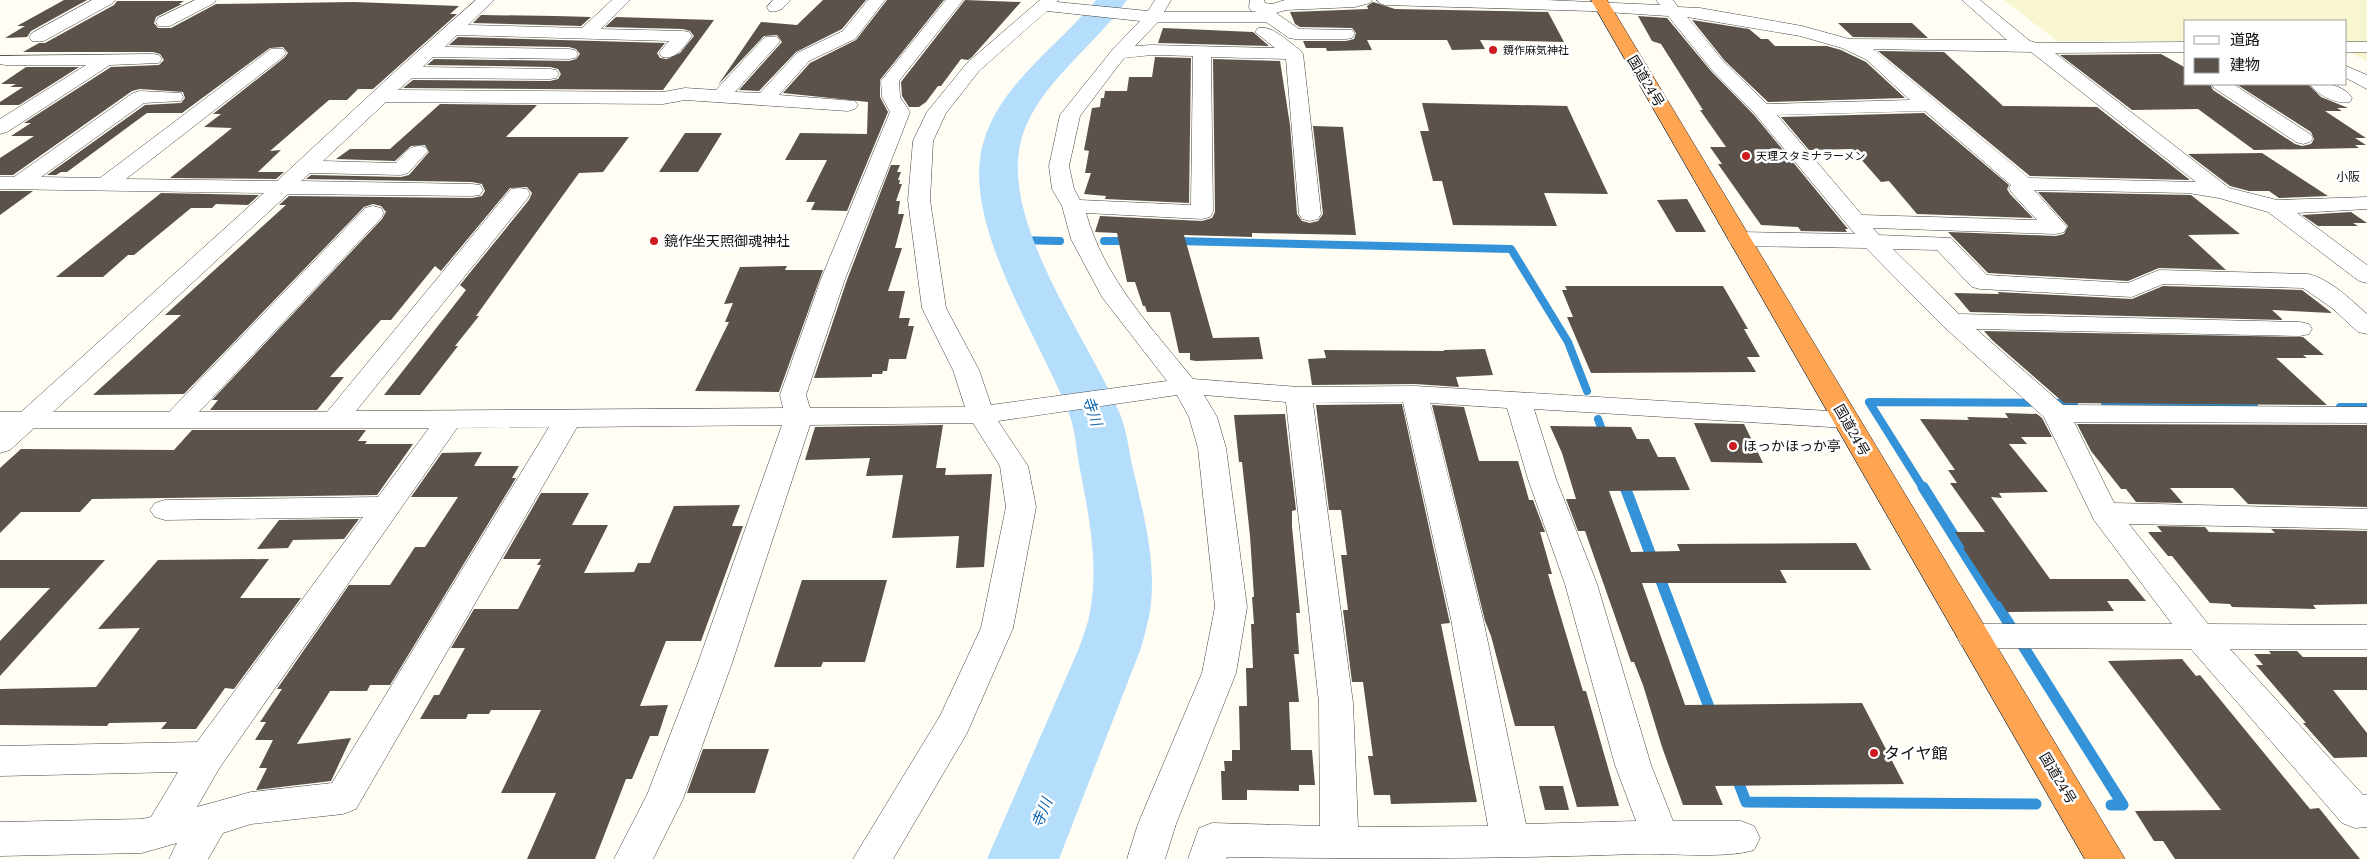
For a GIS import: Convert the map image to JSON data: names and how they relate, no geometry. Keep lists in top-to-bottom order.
{
  "streets": {
    "highway": ["国道24号"]
  },
  "districts": ["小阪"],
  "water": ["寺川"],
  "places": [
    "鏡作麻気神社",
    "天理スタミナラーメン",
    "鏡作坐天照御魂神社",
    "ほっかほっか亭",
    "タイヤ館"
  ],
  "legend": ["道路", "建物"]
}
